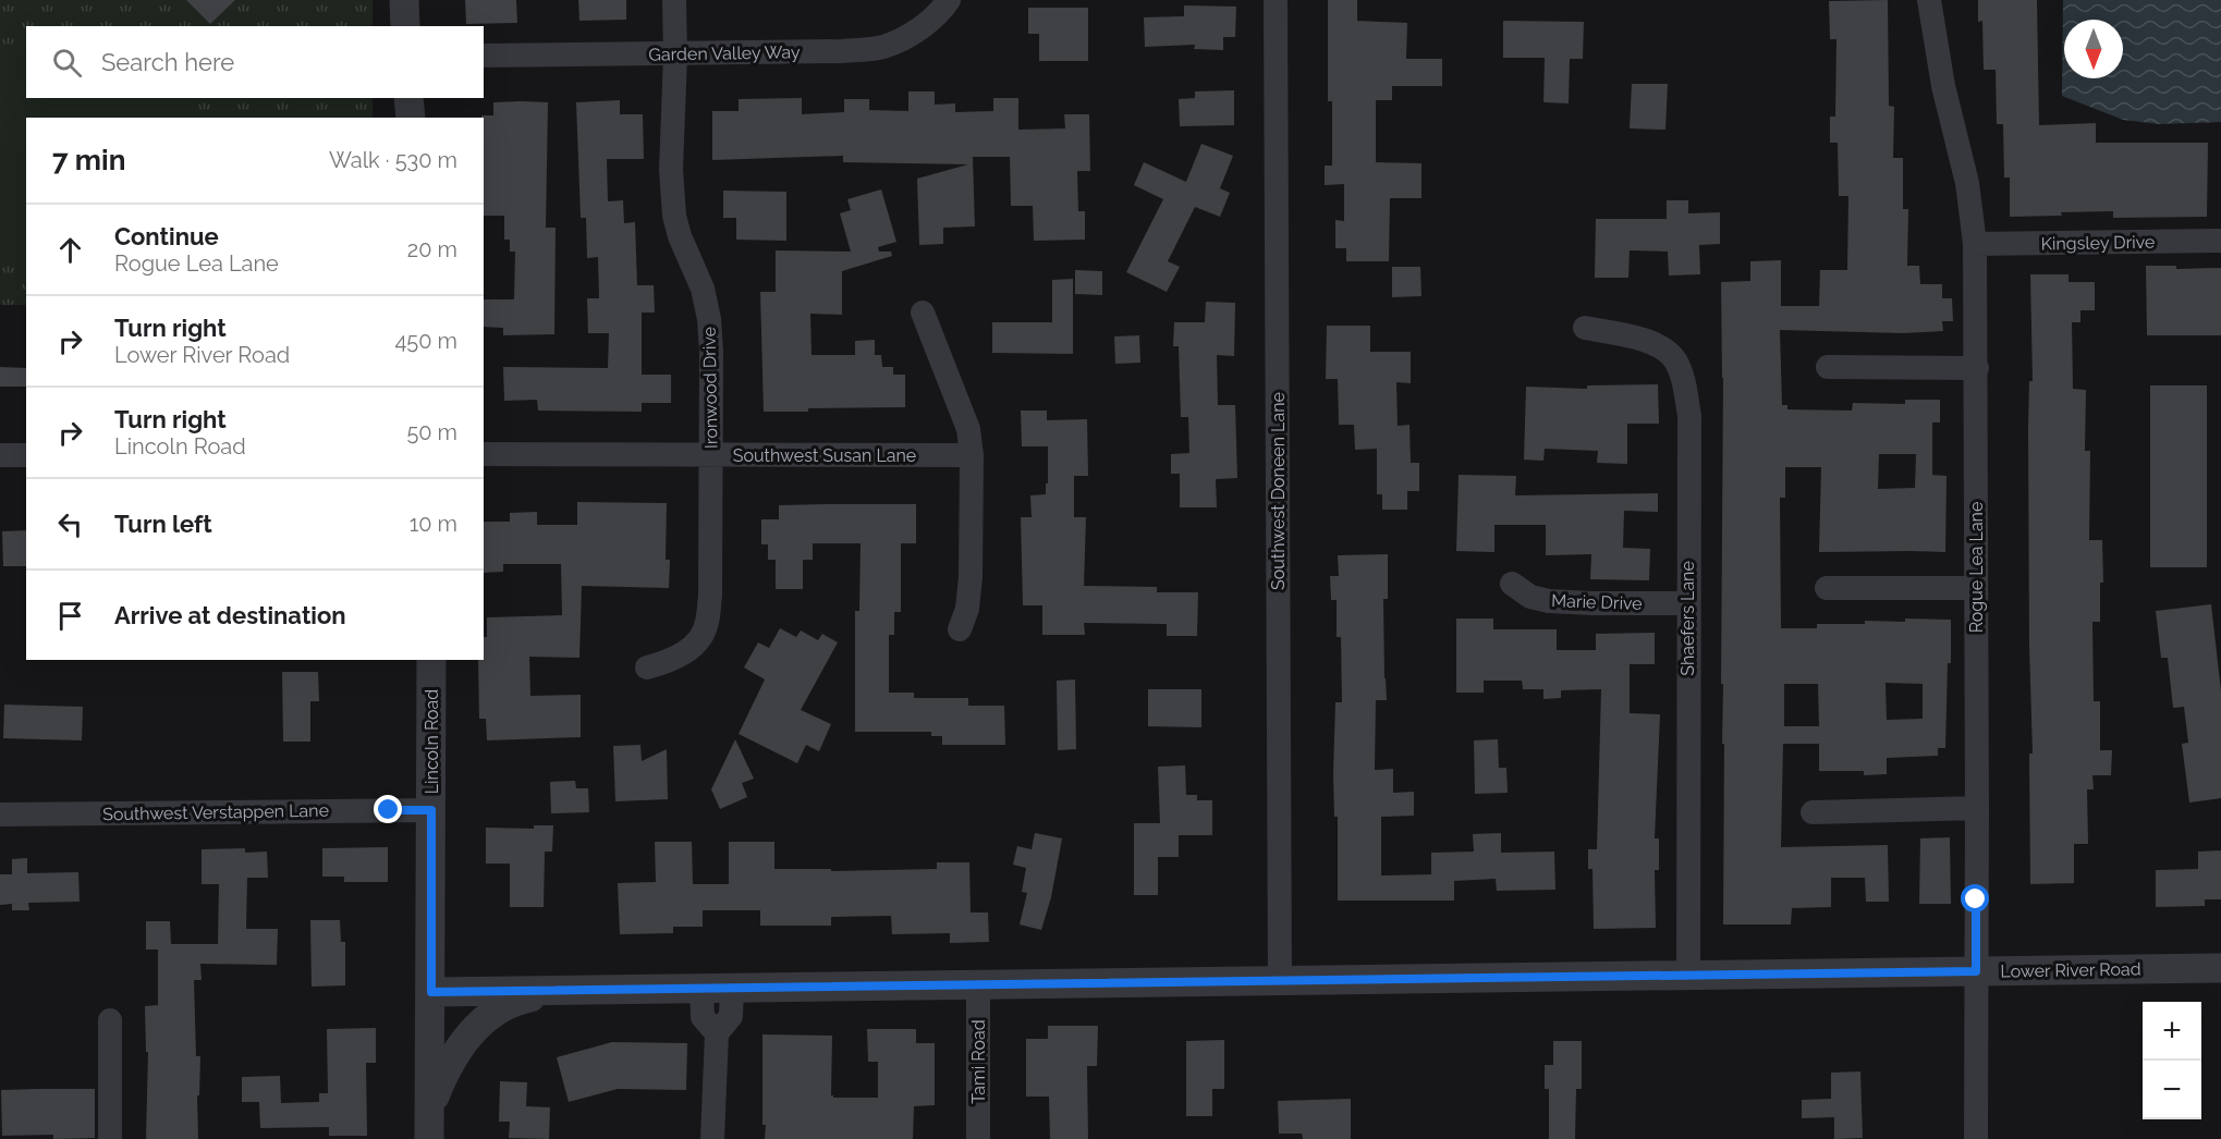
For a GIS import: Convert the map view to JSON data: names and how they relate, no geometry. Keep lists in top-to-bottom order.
{
  "streets": {
    "street": [
      "Garden Valley Way",
      "Kingsley Drive",
      "Ironwood Drive",
      "Southwest Susan Lane",
      "Southwest Doneen Lane",
      "Rogue Lea Lane",
      "Marie Drive",
      "Shaefers Lane",
      "Lincoln Road",
      "Southwest Verstappen Lane",
      "Lower River Road",
      "Tami Road"
    ]
  },
  "crossings": [
    ["Garden Valley Way", "Ironwood Drive"],
    ["Kingsley Drive", "Rogue Lea Lane"],
    ["Ironwood Drive", "Southwest Susan Lane"],
    ["Southwest Doneen Lane", "Lower River Road"],
    ["Rogue Lea Lane", "Lower River Road"],
    ["Marie Drive", "Shaefers Lane"],
    ["Shaefers Lane", "Lower River Road"],
    ["Lincoln Road", "Southwest Verstappen Lane"],
    ["Lincoln Road", "Lower River Road"],
    ["Lower River Road", "Tami Road"]
  ],
  "north": "bottom",
  "page": {
    "search": "Search here",
    "heading": ["7 min", "Walk · 530 m"],
    "list": [
      ["Continue", "Rogue Lea Lane", "20 m"],
      ["Turn right", "Lower River Road", "450 m"],
      ["Turn right", "Lincoln Road", "50 m"],
      ["Turn left", "10 m"],
      "Arrive at destination"
    ],
    "map_buttons": ["+", "−"]
  }
}
